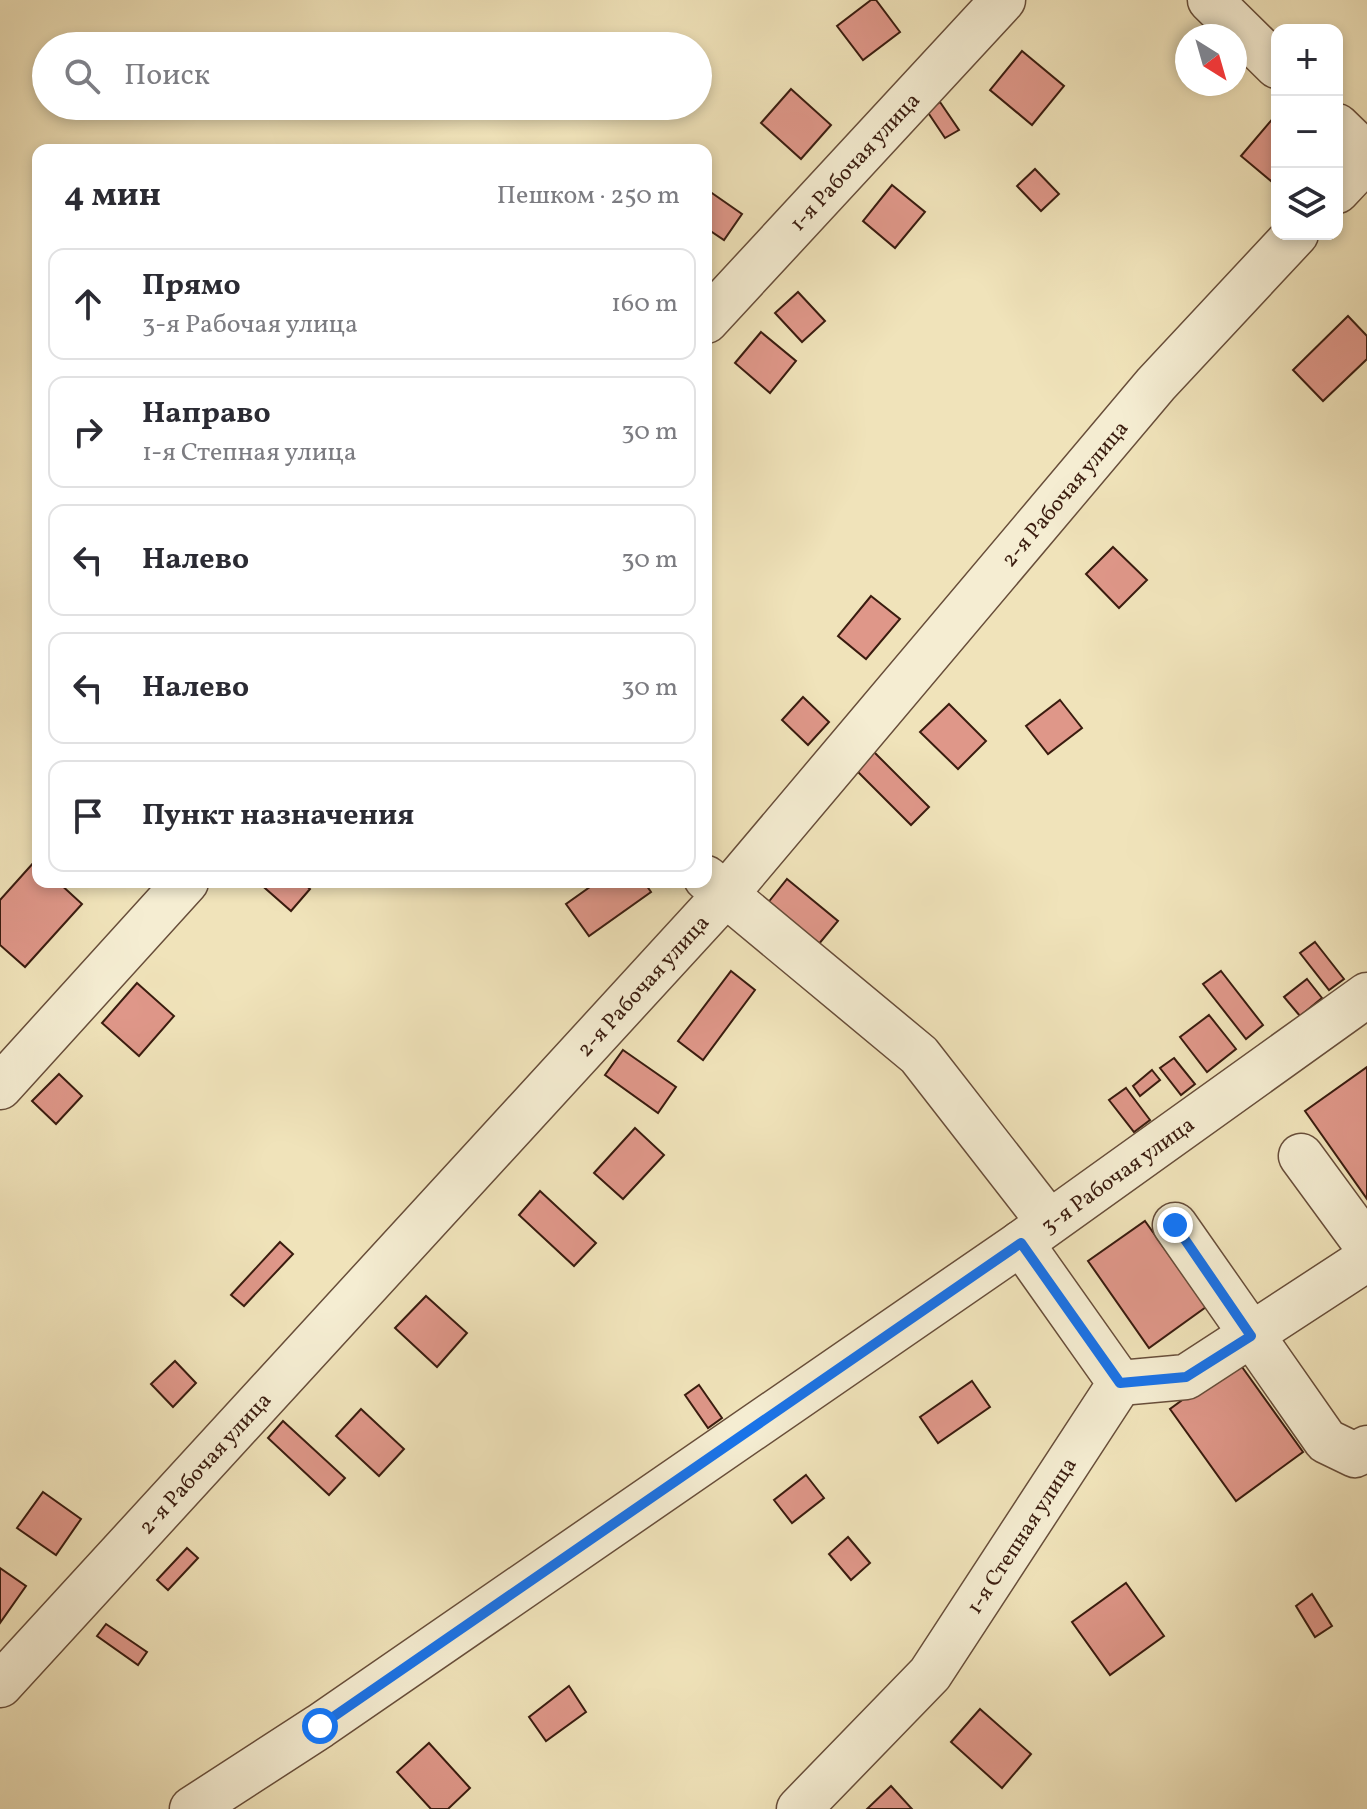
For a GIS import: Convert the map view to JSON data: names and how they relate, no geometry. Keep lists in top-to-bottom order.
{
  "streets": {
    "street": [
      "1-я Рабочая улица",
      "2-я Рабочая улица",
      "3-я Рабочая улица",
      "1-я Степная улица"
    ]
  },
  "north": "bottom right",
  "page": {
    "map_buttons": ["+", "−"],
    "search": "Поиск",
    "heading": ["4 мин", "Пешком · 250 m"],
    "list": [
      ["Прямо", "3-я Рабочая улица", "160 m"],
      ["Направо", "1-я Степная улица", "30 m"],
      ["Налево", "30 m"],
      ["Налево", "30 m"],
      "Пункт назначения"
    ]
  }
}
